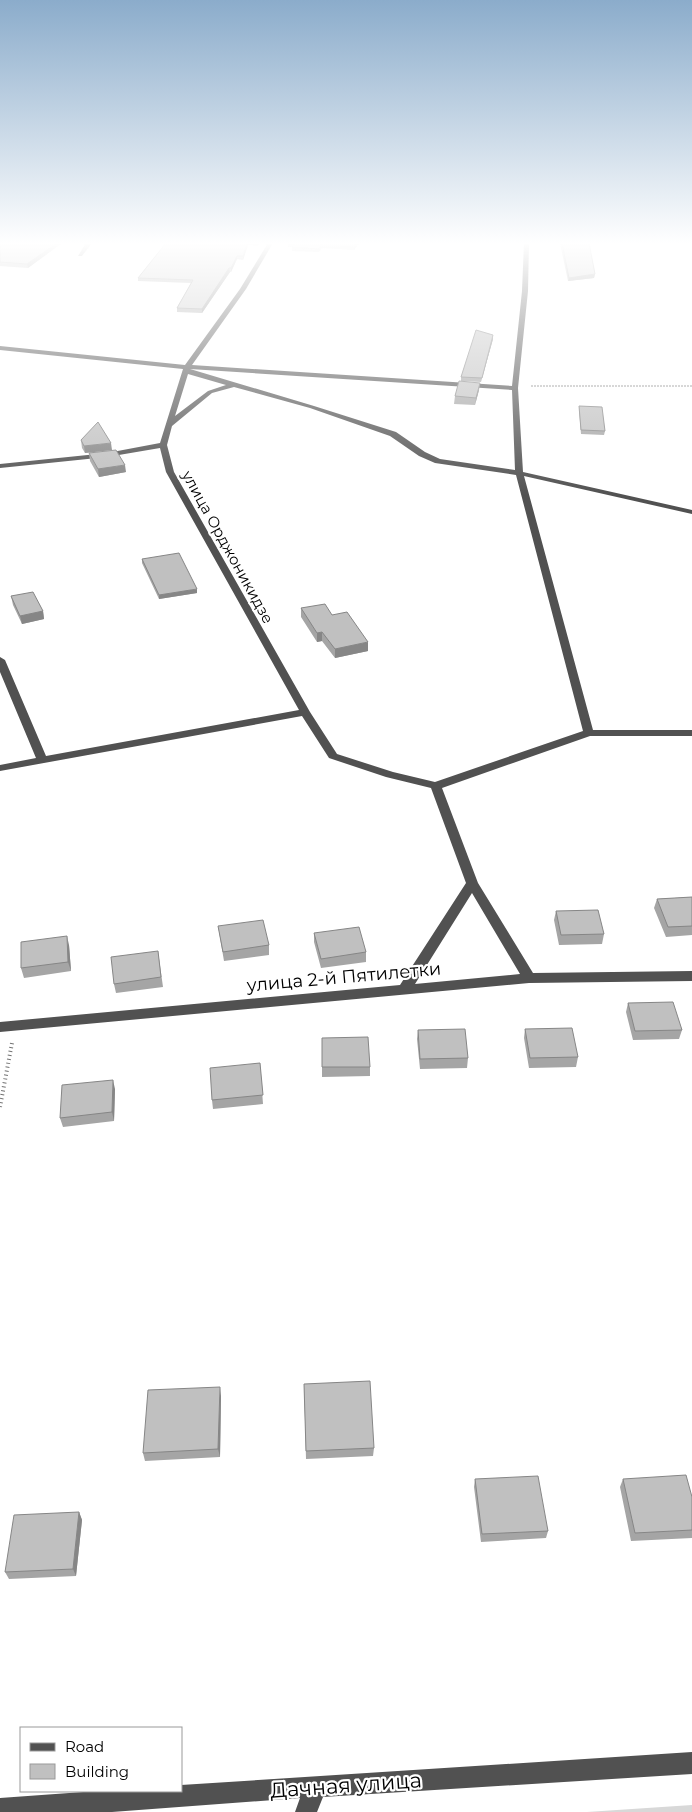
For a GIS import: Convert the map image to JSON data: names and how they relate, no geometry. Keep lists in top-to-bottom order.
{
  "streets": {
    "street": ["улица Орджоникидзе", "улица 2-й Пятилетки", "Дачная улица"]
  },
  "legend": ["Road", "Building"]
}
